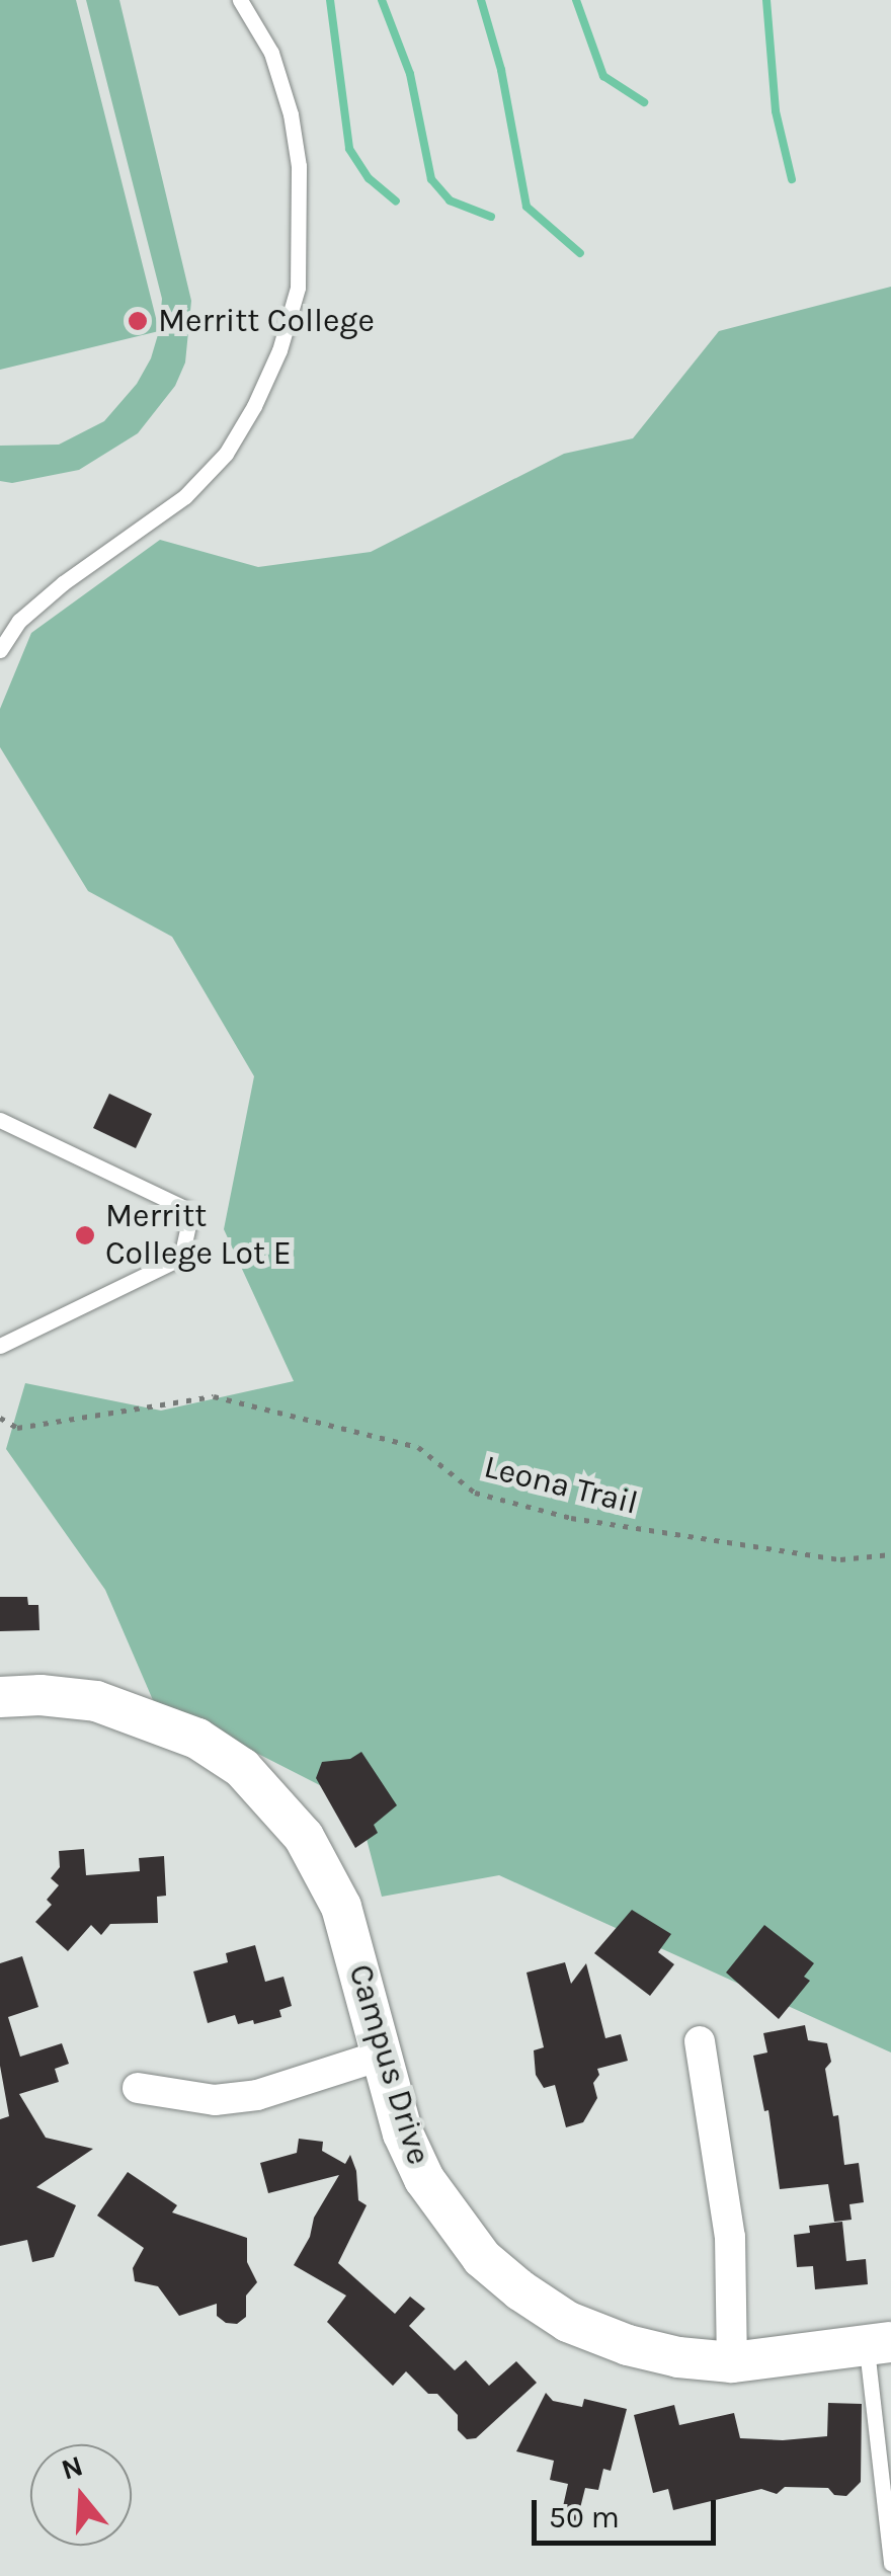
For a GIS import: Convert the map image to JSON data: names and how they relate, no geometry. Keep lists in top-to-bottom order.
{
  "streets": {
    "street": ["Campus Drive"],
    "path": ["Leona Trail"]
  },
  "places": ["Merritt College", "Merritt College Lot E"],
  "scale_bar": "50 m",
  "north": "top"
}
